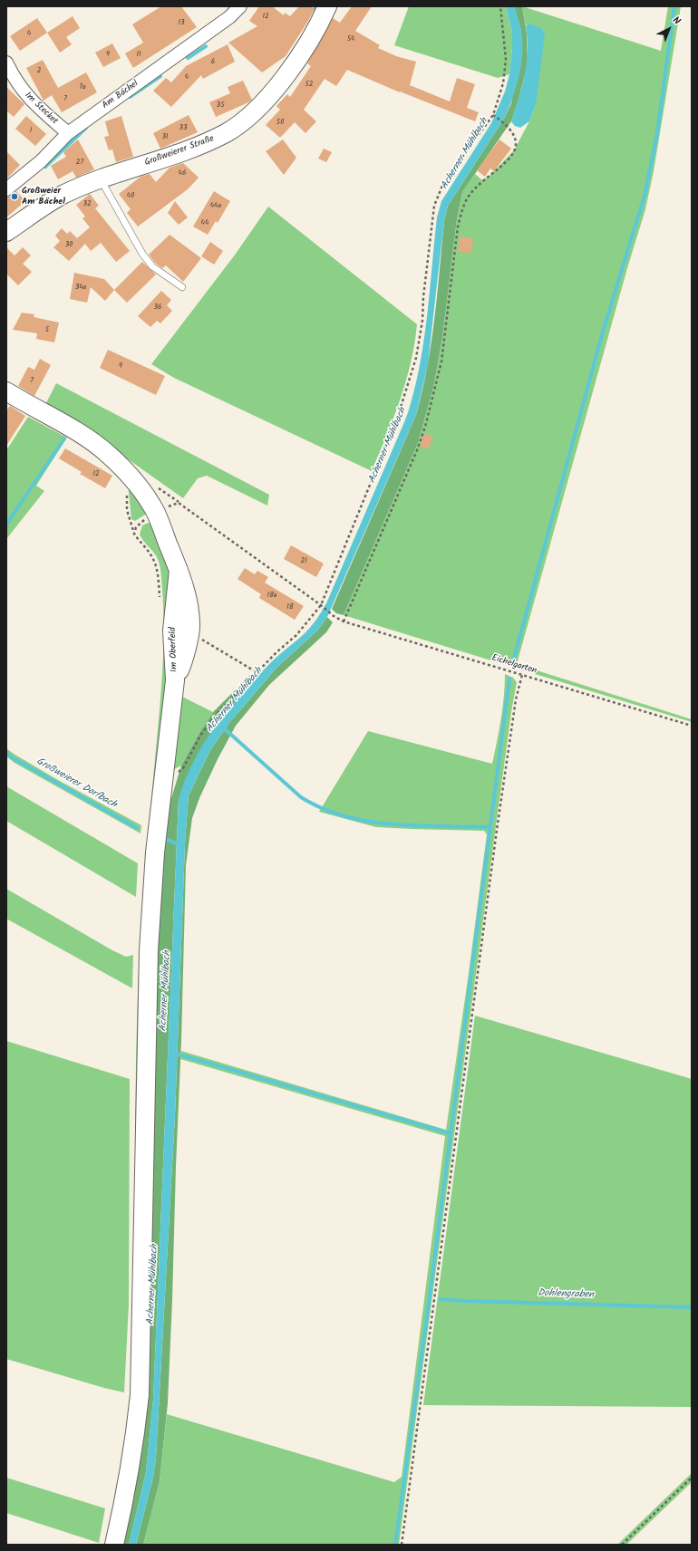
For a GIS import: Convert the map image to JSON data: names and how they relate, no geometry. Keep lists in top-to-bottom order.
{
  "streets": {
    "street": [
      "Am Bächel",
      "Im Stecket",
      "Großweierer Straße",
      "Im Oberfeld"
    ],
    "path": ["Eichelgarten"]
  },
  "crossings": [
    ["Am Bächel", "Im Stecket"]
  ],
  "water": ["Acherner Mühlbach", "Großweierer Dorfbach", "Dohlengraben"],
  "places": ["Großweier Am Bächel"],
  "house_numbers": [
    "12",
    "13",
    "4",
    "54",
    "9",
    "11",
    "6",
    "2",
    "4",
    "52",
    "7a",
    "7",
    "35",
    "50",
    "33",
    "1",
    "31",
    "27",
    "46",
    "40",
    "32",
    "44a",
    "44",
    "30",
    "34a",
    "36",
    "5",
    "9",
    "7",
    "12",
    "21",
    "18a",
    "18"
  ],
  "north": "top right"
}
